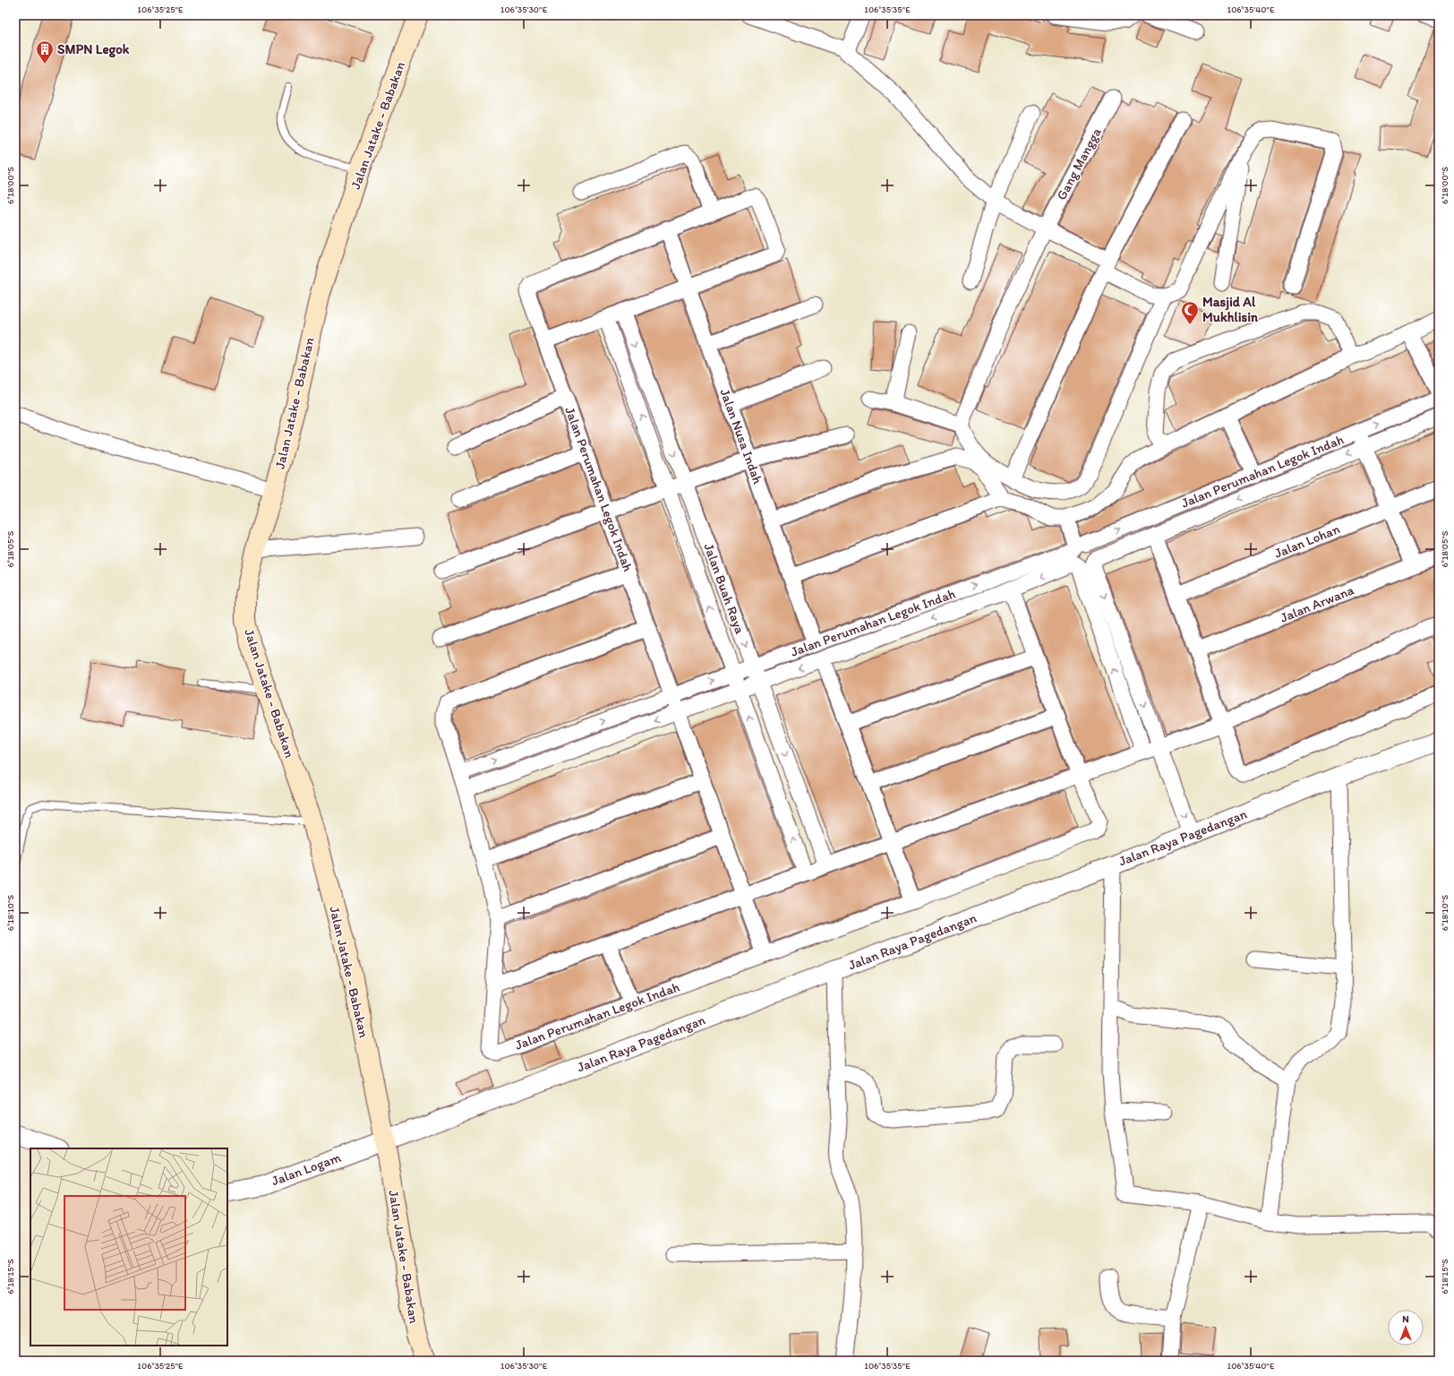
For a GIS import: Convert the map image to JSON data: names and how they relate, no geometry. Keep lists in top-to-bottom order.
{
  "streets": {
    "main road": ["Jalan Jatake - Babakan"],
    "street": [
      "Gang Mangga",
      "Jalan Nusa Indah",
      "Jalan Perumahan Legok Indah",
      "Jalan Lohan",
      "Jalan Buah Raya",
      "Jalan Arwana",
      "Jalan Raya Pagedangan",
      "Jalan Logam"
    ]
  },
  "crossings": [
    ["Jalan Jatake - Babakan", "Jalan Raya Pagedangan"],
    ["Jalan Jatake - Babakan", "Jalan Logam"],
    ["Jalan Nusa Indah", "Jalan Perumahan Legok Indah"],
    ["Jalan Perumahan Legok Indah", "Jalan Buah Raya"],
    ["Jalan Raya Pagedangan", "Jalan Logam"]
  ],
  "places": {
    "building": ["SMPN Legok"],
    "mosque": ["Masjid Al Mukhlisin"]
  },
  "north": "top",
  "coordinates": [
    "106°35'25\"E",
    "106°35'30\"E",
    "106°35'35\"E",
    "106°35'40\"E",
    "6°18'00\"S",
    "6°18'05\"S",
    "6°18'10\"S",
    "6°18'15\"S"
  ]
}
